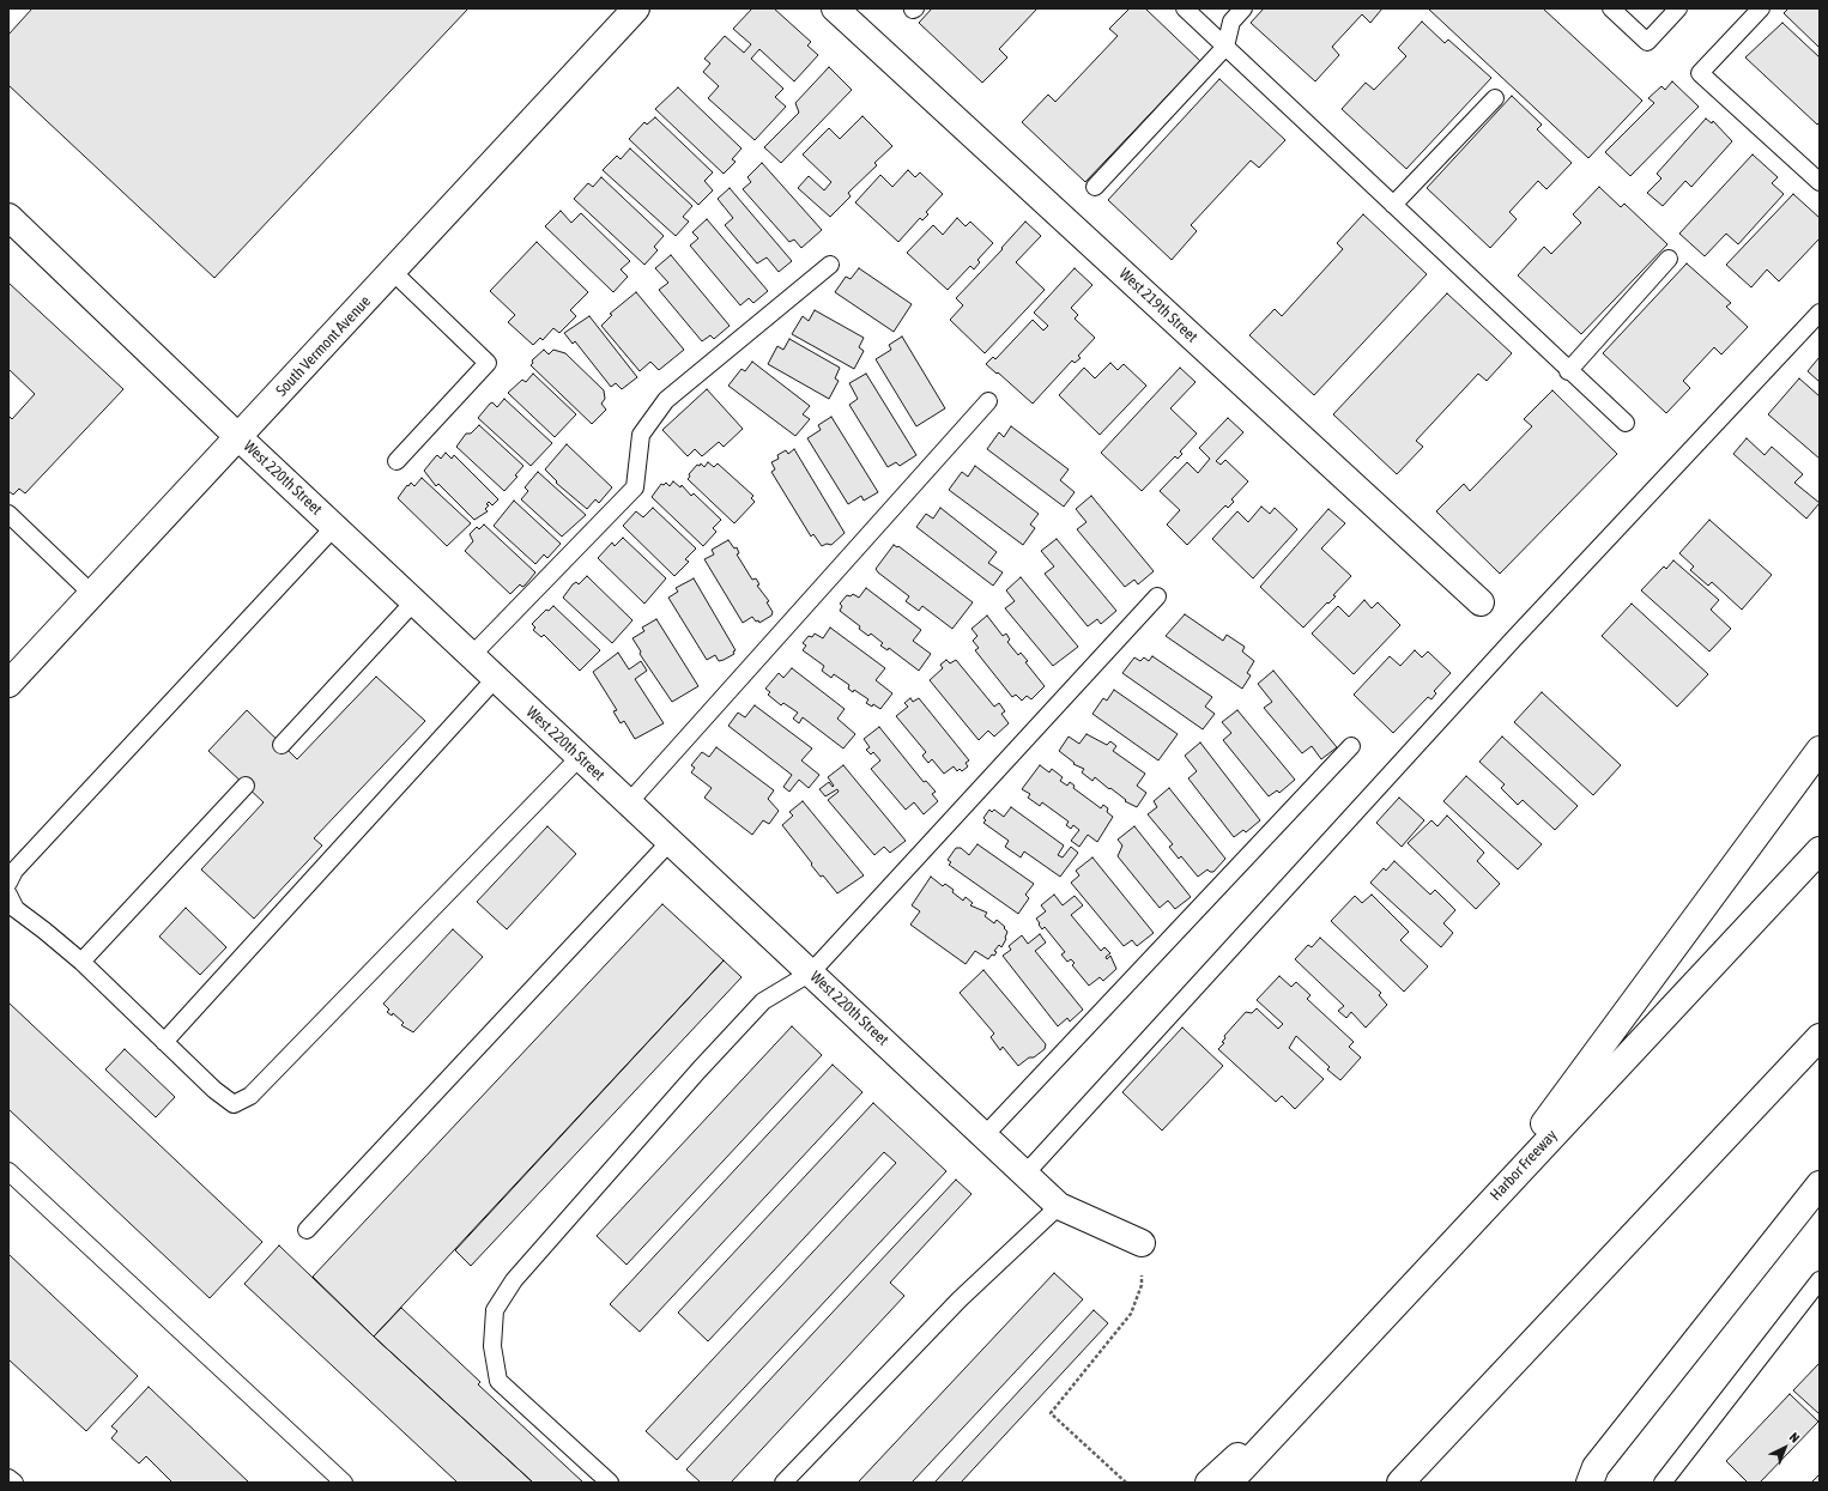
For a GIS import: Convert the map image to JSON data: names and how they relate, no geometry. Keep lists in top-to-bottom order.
{
  "streets": {
    "main road": [
      "West 219th Street",
      "South Vermont Avenue",
      "West 220th Street",
      "Harbor Freeway"
    ]
  },
  "crossings": [
    ["South Vermont Avenue", "West 220th Street"]
  ],
  "north": "top right"
}
